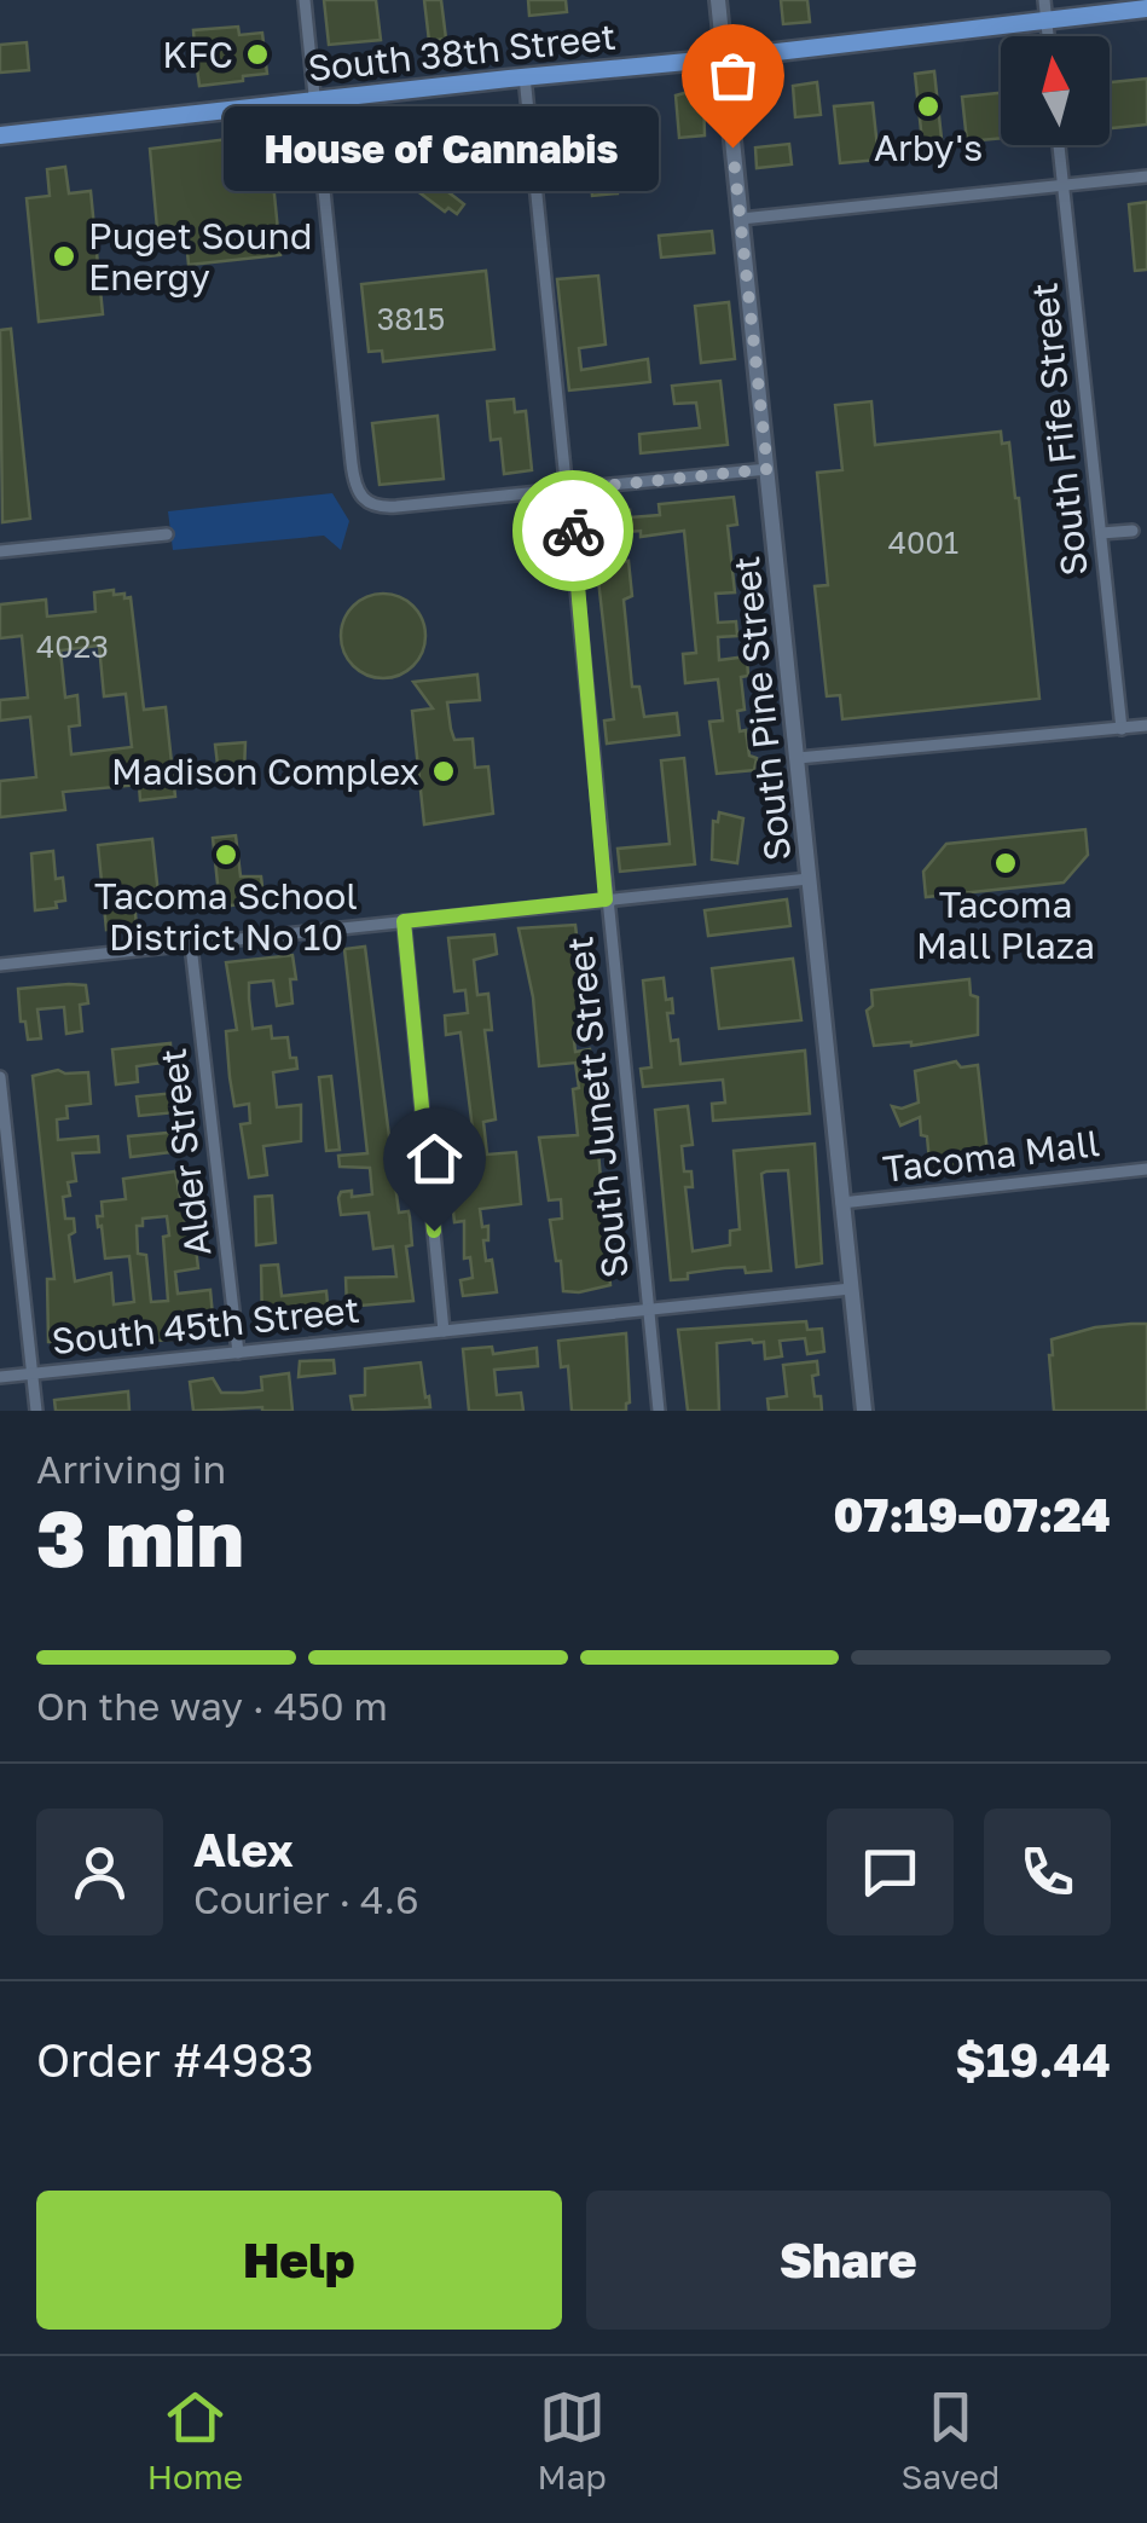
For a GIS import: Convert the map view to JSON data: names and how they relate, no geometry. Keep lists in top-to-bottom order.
{
  "streets": {
    "main road": ["South 38th Street", "South Pine Street"],
    "street": [
      "South Fife Street",
      "South Junett Street",
      "Alder Street",
      "Tacoma Mall",
      "South 45th Street"
    ]
  },
  "crossings": [
    ["South 38th Street", "South Pine Street"],
    ["South 38th Street", "South Junett Street"],
    ["South Pine Street", "Tacoma Mall"],
    ["South Pine Street", "South 45th Street"],
    ["South Junett Street", "South 45th Street"],
    ["Alder Street", "South 45th Street"]
  ],
  "places": [
    "KFC",
    "Arby's",
    "House of Cannabis",
    "Puget Sound Energy",
    "Madison Complex",
    "Tacoma School District No 10",
    "Tacoma Mall Plaza"
  ],
  "house_numbers": ["3815", "4001", "4023"],
  "north": "top",
  "page": {
    "bubble": "House of Cannabis",
    "heading": ["3 min", "Arriving in", "07:19–07:24"],
    "panel": [
      "Alex",
      "Courier · 4.6",
      "Order #4983",
      "$19.44"
    ],
    "bar": "On the way · 450 m",
    "buttons": ["Help", "Share"],
    "tabs": ["Home", "Map", "Saved"]
  }
}
